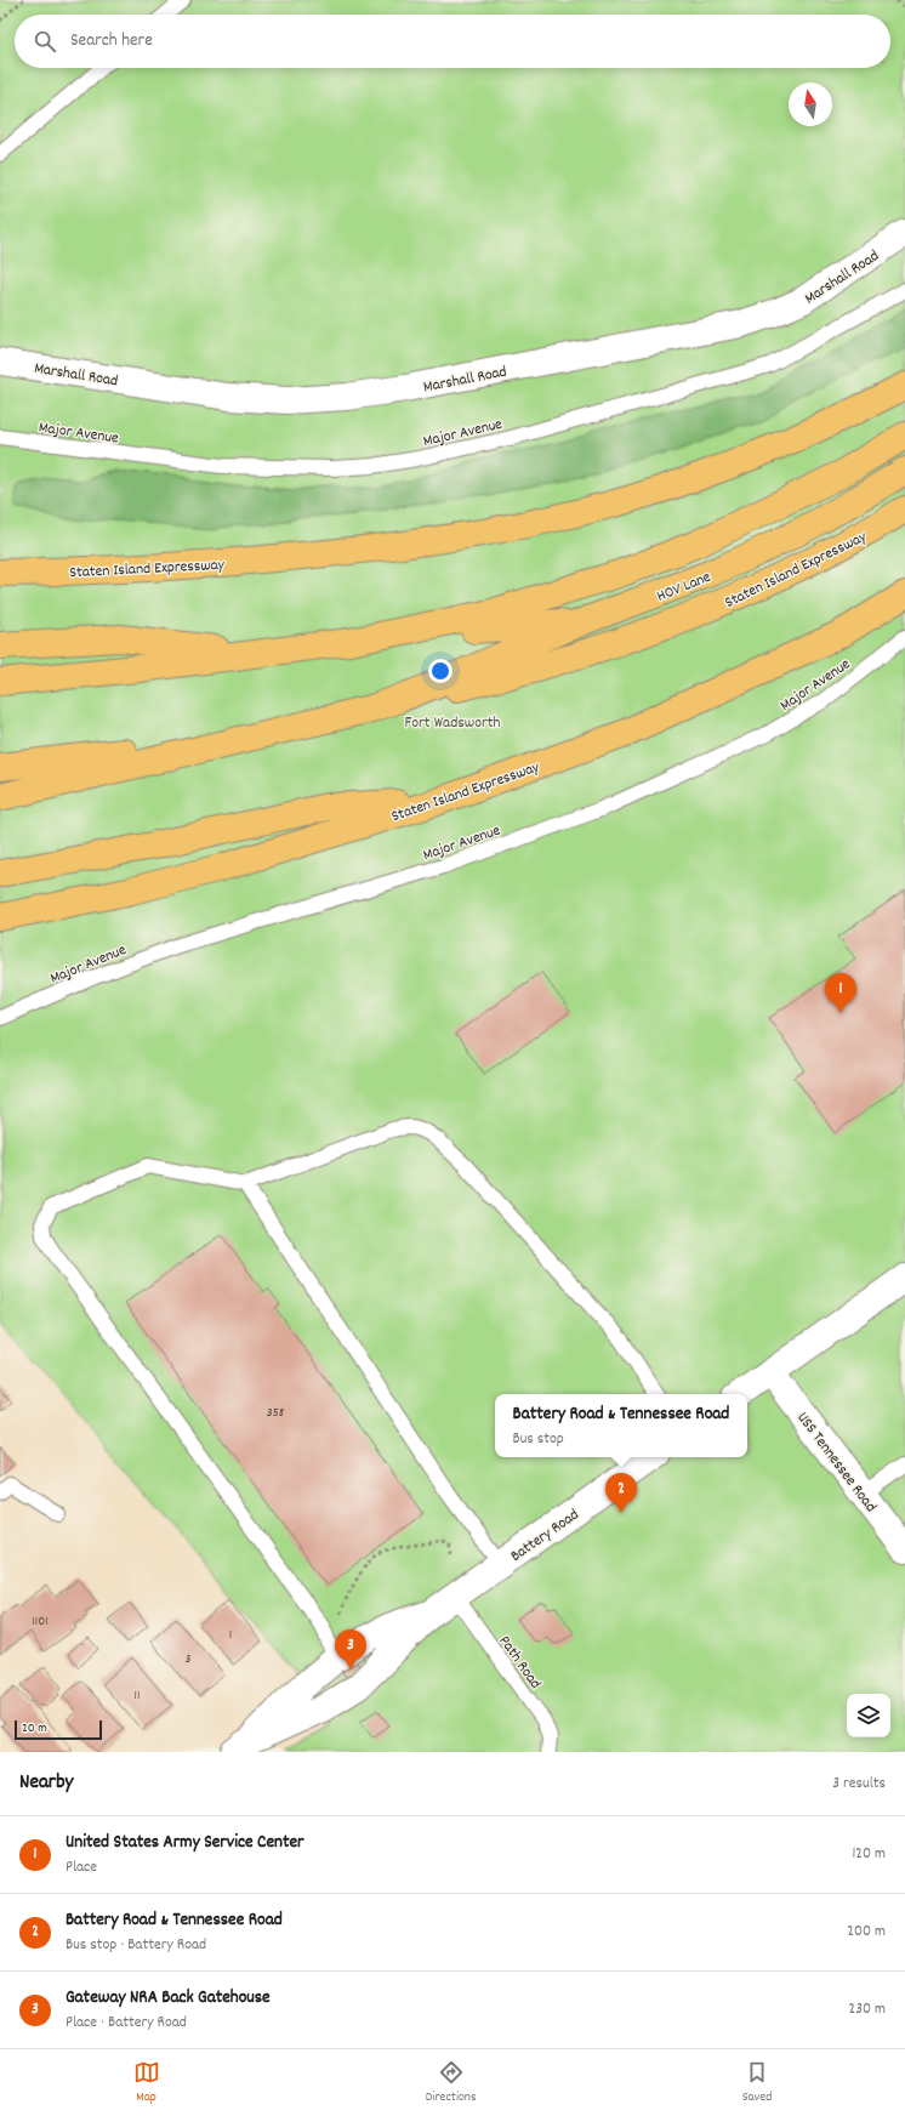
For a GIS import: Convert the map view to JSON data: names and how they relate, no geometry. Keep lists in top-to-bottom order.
{
  "streets": {
    "highway": ["Staten Island Expressway", "HOV Lane"],
    "street": ["Marshall Road", "USS Tennessee Road", "Battery Road"],
    "lane": ["Major Avenue", "Path Road"]
  },
  "crossings": [
    ["Battery Road", "Path Road"]
  ],
  "parks": ["Fort Wadsworth"],
  "house_numbers": [
    "358",
    "1101",
    "1",
    "3",
    "11"
  ],
  "scale_bar": "20 m",
  "north": "top",
  "page": {
    "search": "Search here",
    "pins": ["1", "2", "3"],
    "popup": ["Battery Road & Tennessee Road", "Bus stop"],
    "scale": "20 m",
    "heading": ["Nearby", "3 results"],
    "list": [
      {
        "mark": "1",
        "name": "United States Army Service Center",
        "note": "Place",
        "value": "120 m"
      },
      {
        "mark": "2",
        "name": "Battery Road & Tennessee Road",
        "note": "Bus stop · Battery Road",
        "value": "200 m"
      },
      {
        "mark": "3",
        "name": "Gateway NRA Back Gatehouse",
        "note": "Place · Battery Road",
        "value": "230 m"
      }
    ],
    "nav": ["Map", "Directions", "Saved"]
  }
}
